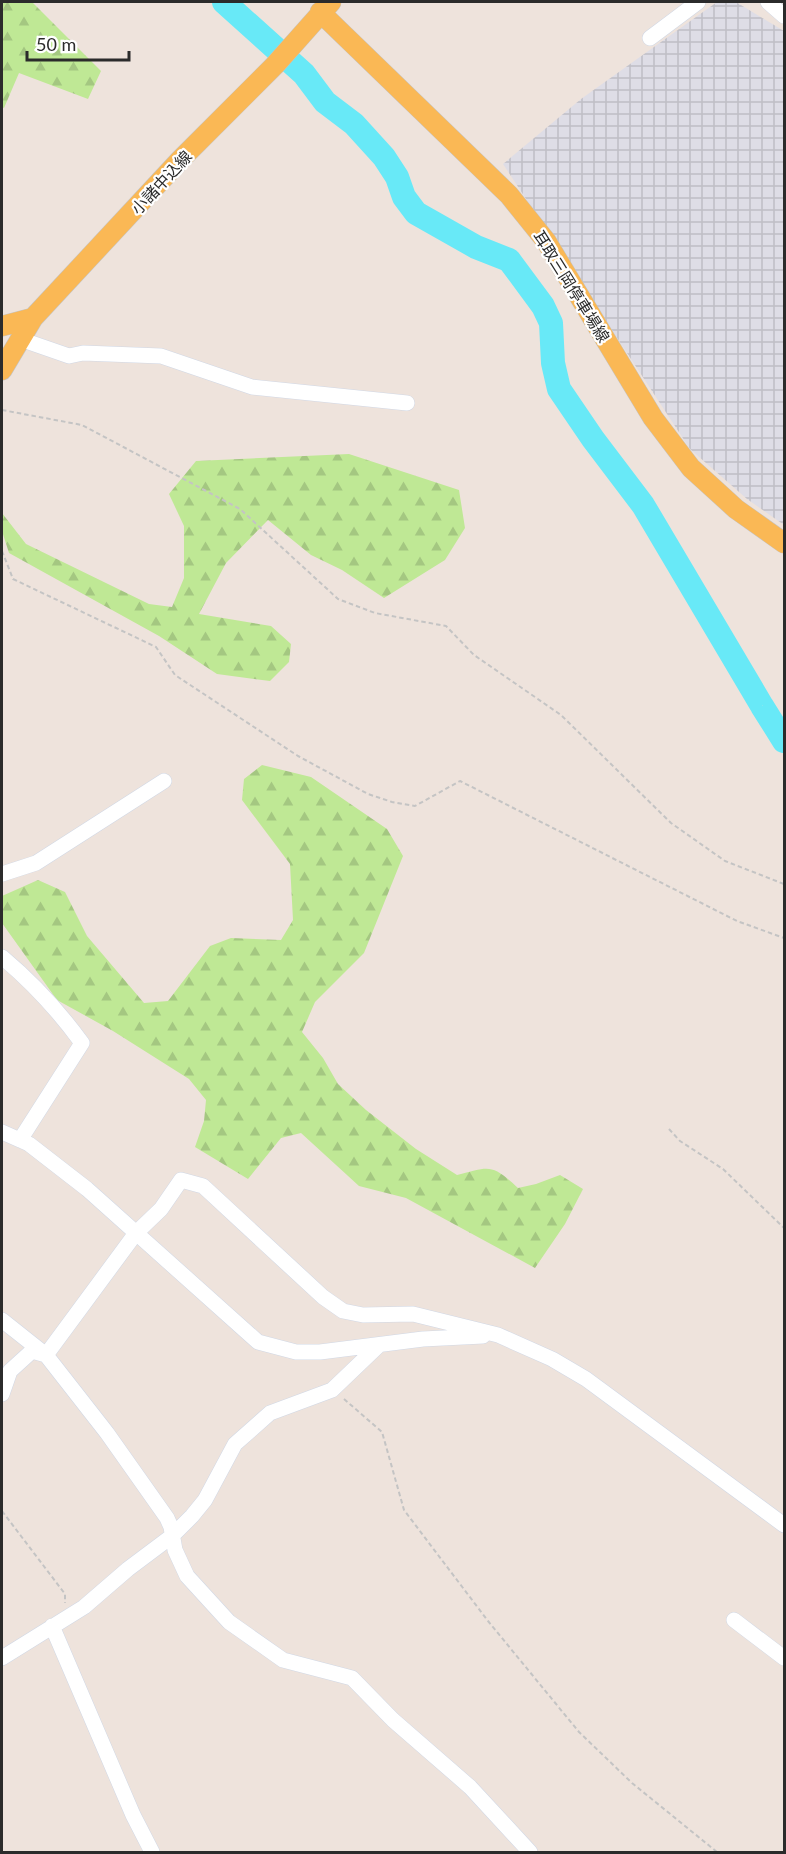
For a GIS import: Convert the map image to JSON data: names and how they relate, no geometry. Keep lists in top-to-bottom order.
{
  "streets": {
    "main road": ["小諸中込線", "耳取三岡停車場線"]
  },
  "crossings": [
    ["小諸中込線", "耳取三岡停車場線"]
  ],
  "scale_bar": "50 m"
}
